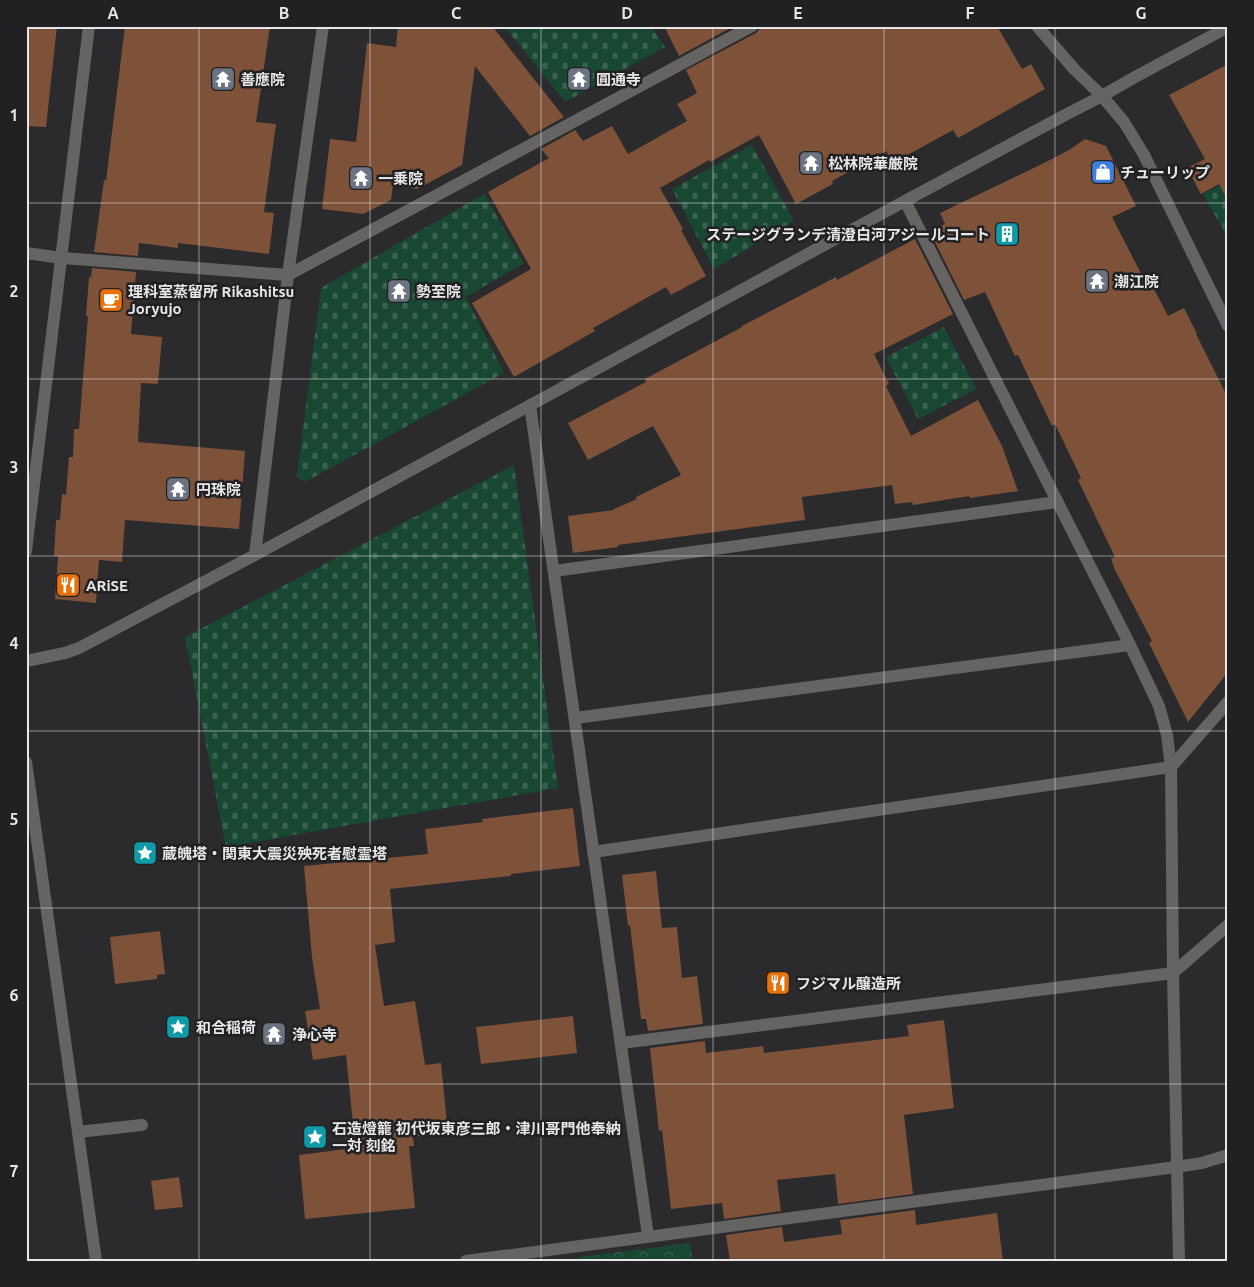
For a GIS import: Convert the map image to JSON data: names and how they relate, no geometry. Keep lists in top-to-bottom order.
{
  "places": {
    "temple": [
      "善應院",
      "圓通寺",
      "松林院華厳院",
      "一乗院",
      "潮江院",
      "勢至院",
      "円珠院",
      "浄心寺"
    ],
    "shop": ["チューリップ"],
    "building": ["ステージグランデ清澄白河アジールコート"],
    "cafe": ["理科室蒸留所 Rikashitsu Joryujo"],
    "restaurant": ["ARiSE", "フジマル醸造所"],
    "place": ["蔵魄塔・関東大震災殃死者慰霊塔", "和合稲荷", "石造燈籠 初代坂東彦三郎・津川哥門他奉納 一対 刻銘"]
  },
  "grid": {
    "columns": [
      "A",
      "B",
      "C",
      "D",
      "E",
      "F",
      "G"
    ],
    "rows": [
      "1",
      "2",
      "3",
      "4",
      "5",
      "6",
      "7"
    ]
  }
}
